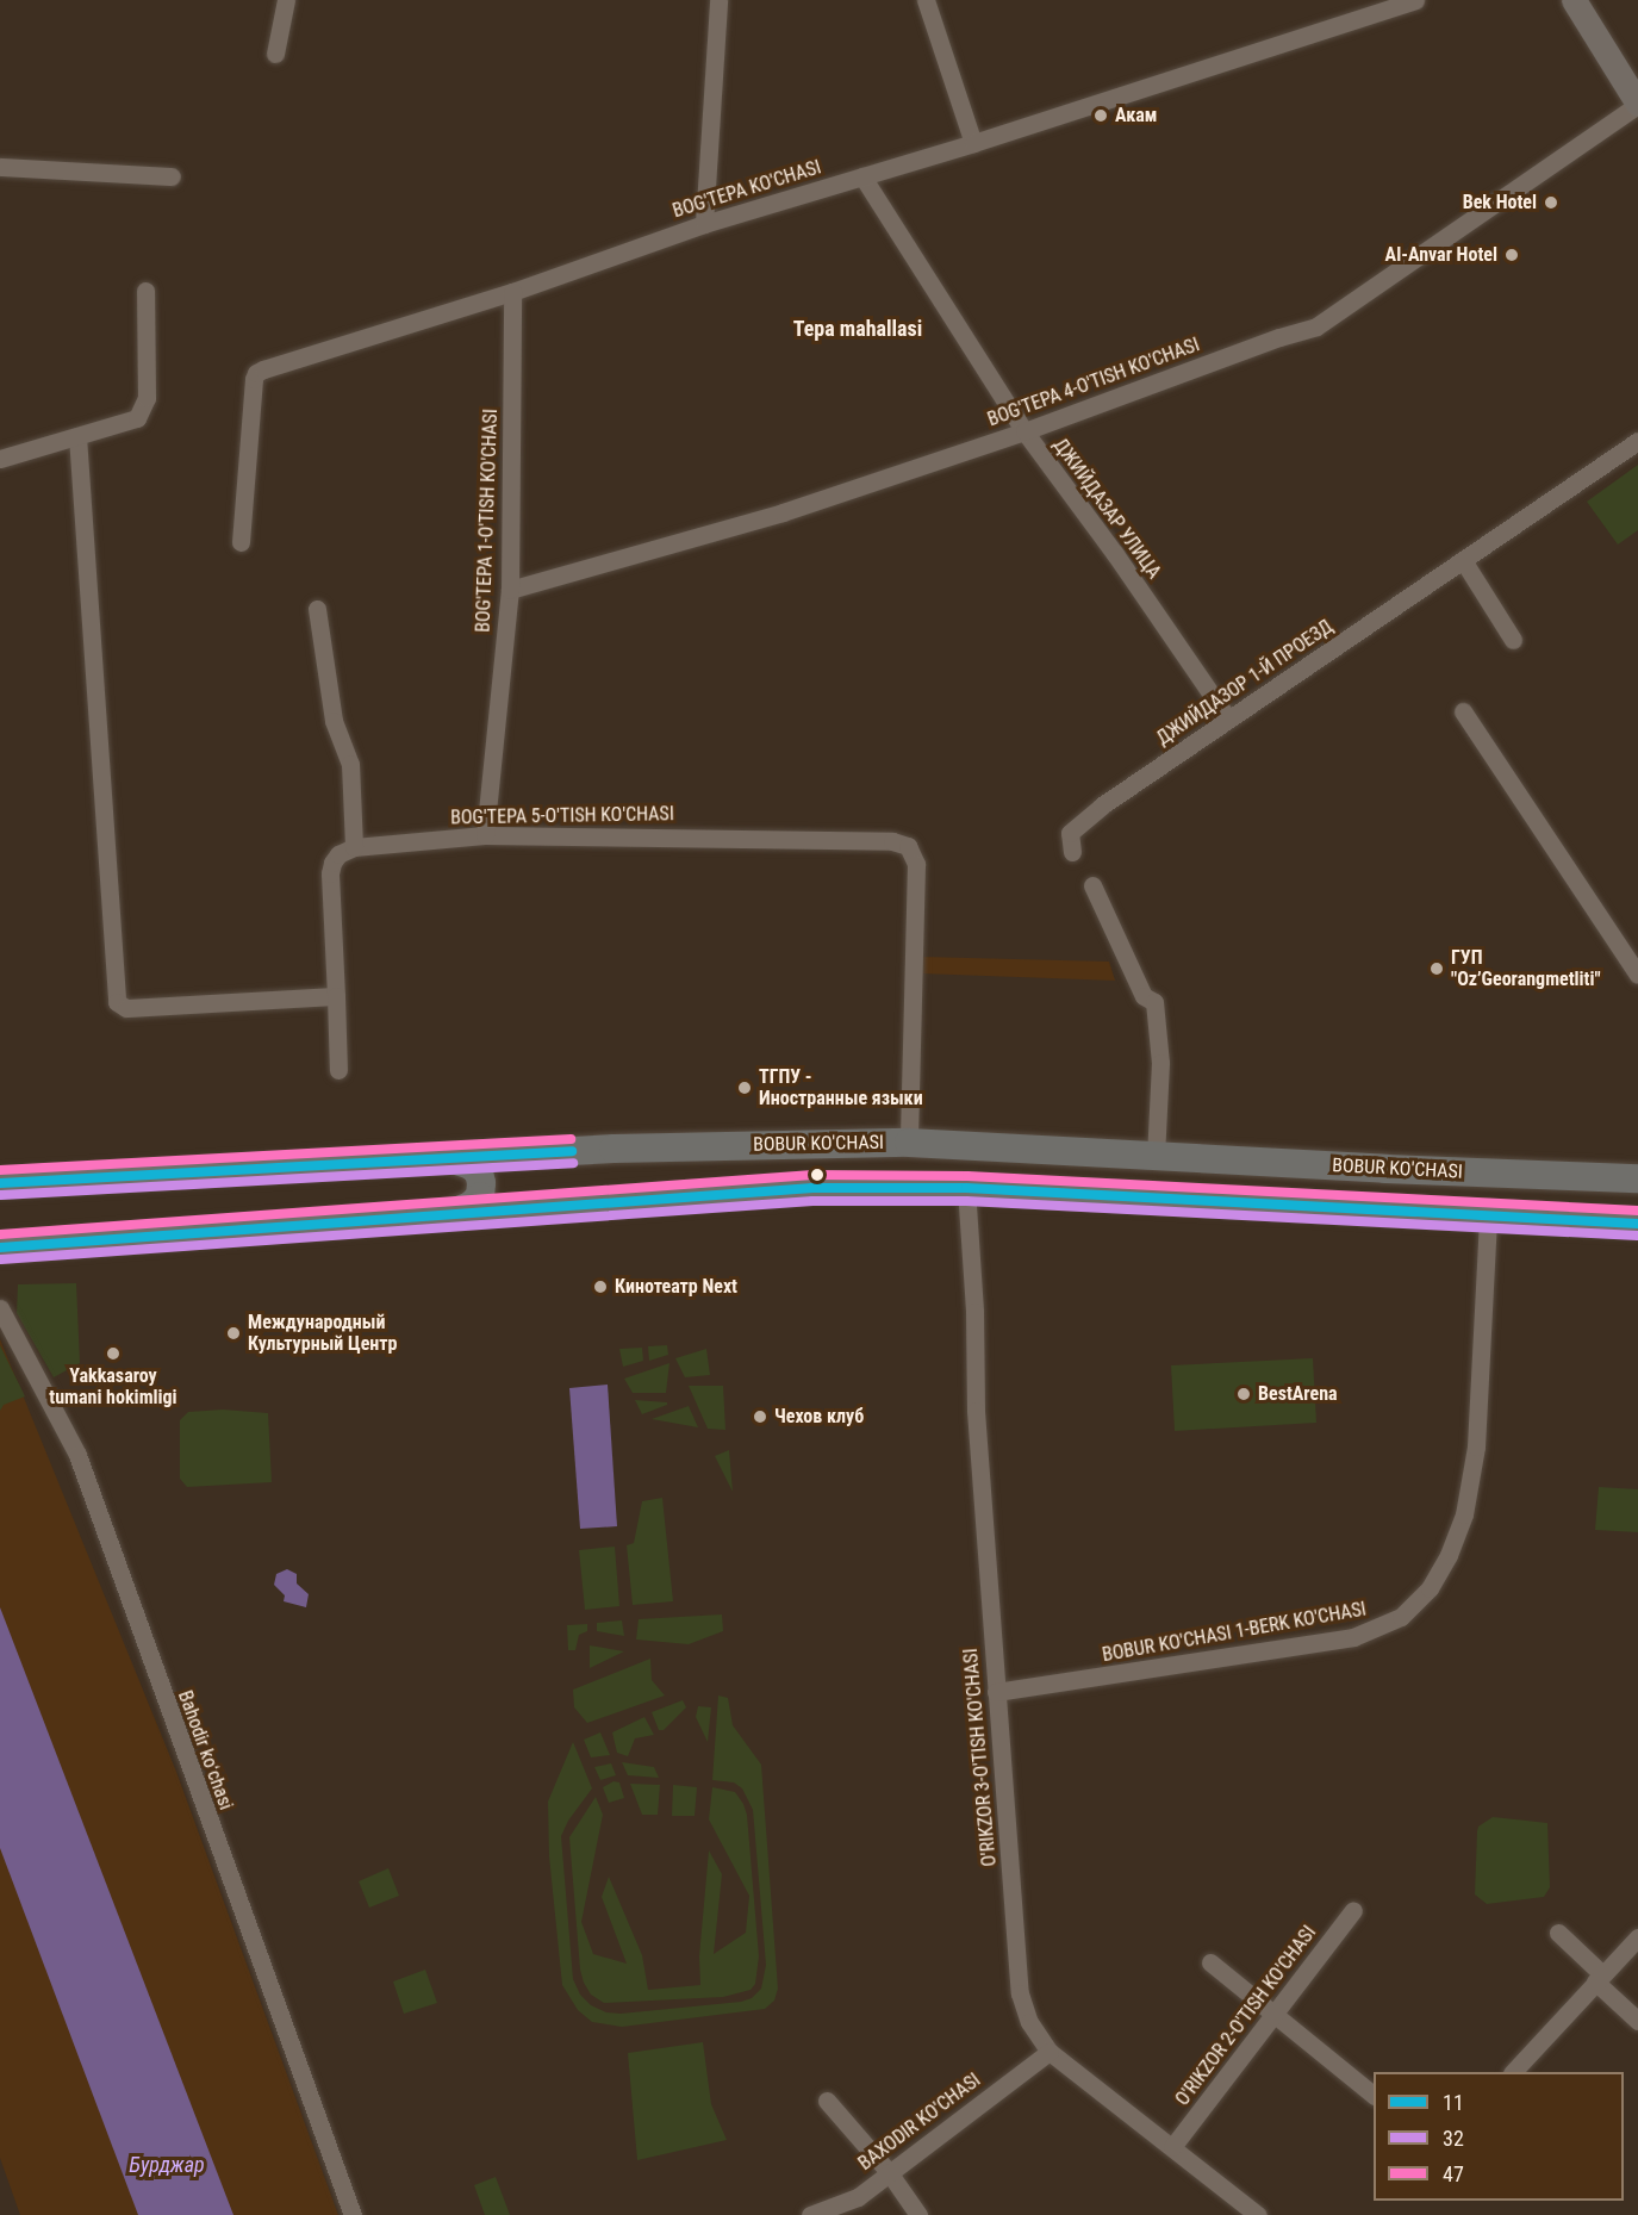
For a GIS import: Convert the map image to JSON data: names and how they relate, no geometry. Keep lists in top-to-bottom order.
{
  "streets": {
    "main road": ["BOBUR KO'CHASI"],
    "street": [
      "BOG'TEPA KO'CHASI",
      "BOG'TEPA 4-O'TISH KO'CHASI",
      "ДЖИЙДАЗАР УЛИЦА",
      "BOG'TEPA 1-O'TISH KO'CHASI",
      "ДЖИЙДАЗОР 1-Й ПРОЕЗД",
      "BOG'TEPA 5-O'TISH KO'CHASI",
      "BOBUR KO'CHASI 1-BERK KO'CHASI",
      "Bahodir koʻchasi",
      "O'RIKZOR 3-O'TISH KO'CHASI",
      "O'RIKZOR 2-O'TISH KO'CHASI",
      "BAXODIR KO'CHASI"
    ]
  },
  "crossings": [
    ["BOG'TEPA KO'CHASI", "ДЖИЙДАЗАР УЛИЦА"],
    ["BOG'TEPA KO'CHASI", "BOG'TEPA 1-O'TISH KO'CHASI"],
    ["BOG'TEPA 4-O'TISH KO'CHASI", "ДЖИЙДАЗАР УЛИЦА"],
    ["BOG'TEPA 4-O'TISH KO'CHASI", "BOG'TEPA 1-O'TISH KO'CHASI"],
    ["ДЖИЙДАЗАР УЛИЦА", "ДЖИЙДАЗОР 1-Й ПРОЕЗД"],
    ["BOG'TEPA 1-O'TISH KO'CHASI", "BOG'TEPA 5-O'TISH KO'CHASI"],
    ["BOG'TEPA 5-O'TISH KO'CHASI", "BOBUR KO'CHASI"],
    ["BOBUR KO'CHASI 1-BERK KO'CHASI", "O'RIKZOR 3-O'TISH KO'CHASI"],
    ["O'RIKZOR 3-O'TISH KO'CHASI", "O'RIKZOR 2-O'TISH KO'CHASI"],
    ["O'RIKZOR 3-O'TISH KO'CHASI", "BAXODIR KO'CHASI"]
  ],
  "districts": ["Tepa mahallasi"],
  "water": ["Бурджар"],
  "places": [
    "Акам",
    "Bek Hotel",
    "Al-Anvar Hotel",
    "ГУП \"Oz’Georangmetliti\"",
    "ТГПУ - Иностранные языки",
    "Кинотеатр Next",
    "Международный Культурный Центр",
    "Yakkasaroy tumani hokimligi",
    "BestArena",
    "Чехов клуб"
  ],
  "lines": ["transit line 47", "transit line 11", "transit line 32"],
  "legend": ["11", "32", "47"]
}
